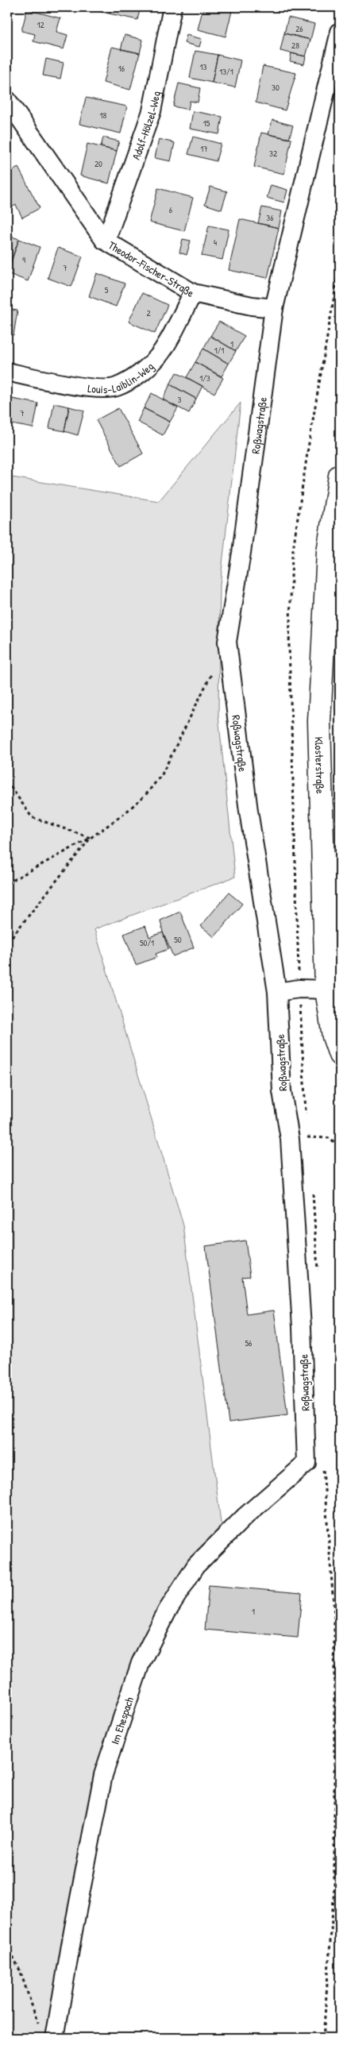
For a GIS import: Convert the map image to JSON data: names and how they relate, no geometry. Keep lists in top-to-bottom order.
{
  "streets": {
    "main road": ["Klosterstraße"],
    "street": [
      "Adolf-Hölzel-Weg",
      "Theodor-Fischer-Straße",
      "Louis-Laiblin-Weg",
      "Roßwagstraße",
      "Im Ehespach"
    ]
  },
  "crossings": [
    ["Adolf-Hölzel-Weg", "Theodor-Fischer-Straße"],
    ["Theodor-Fischer-Straße", "Louis-Laiblin-Weg"],
    ["Theodor-Fischer-Straße", "Roßwagstraße"],
    ["Roßwagstraße", "Im Ehespach"]
  ],
  "house_numbers": [
    "12",
    "26",
    "28",
    "13",
    "16",
    "13/1",
    "30",
    "18",
    "15",
    "17",
    "32",
    "20",
    "6",
    "36",
    "4",
    "9",
    "7",
    "5",
    "2",
    "1",
    "1/1",
    "1/3",
    "3",
    "7",
    "50",
    "50/1",
    "56",
    "1"
  ]
}
